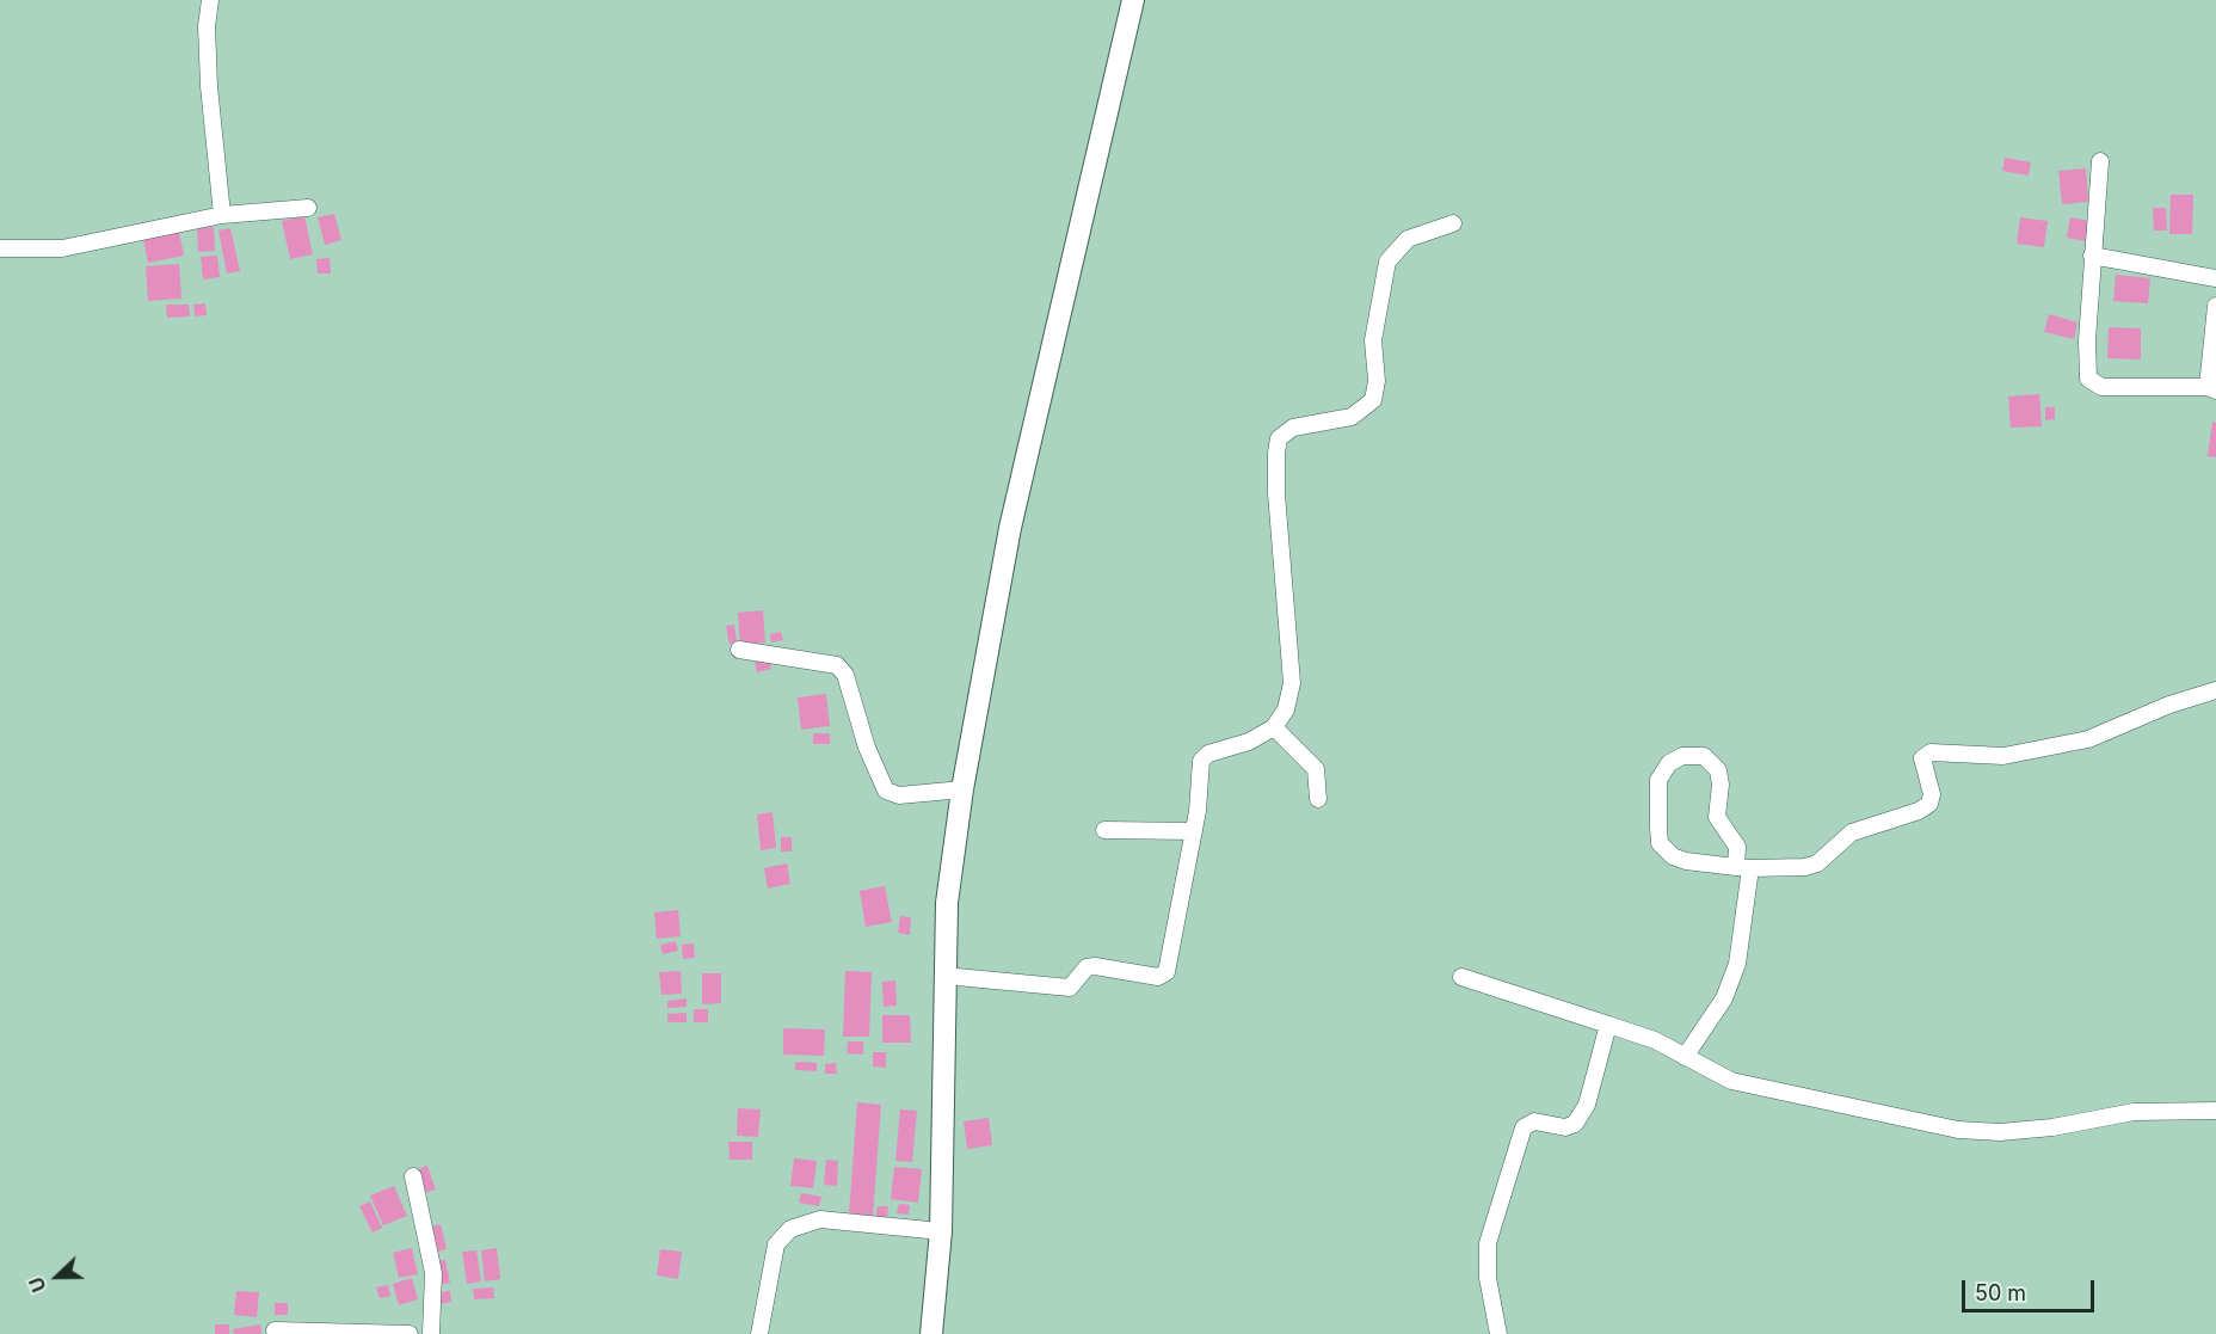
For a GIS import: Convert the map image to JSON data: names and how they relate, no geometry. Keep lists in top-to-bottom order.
{
  "scale_bar": "50 m",
  "north": "left"
}
